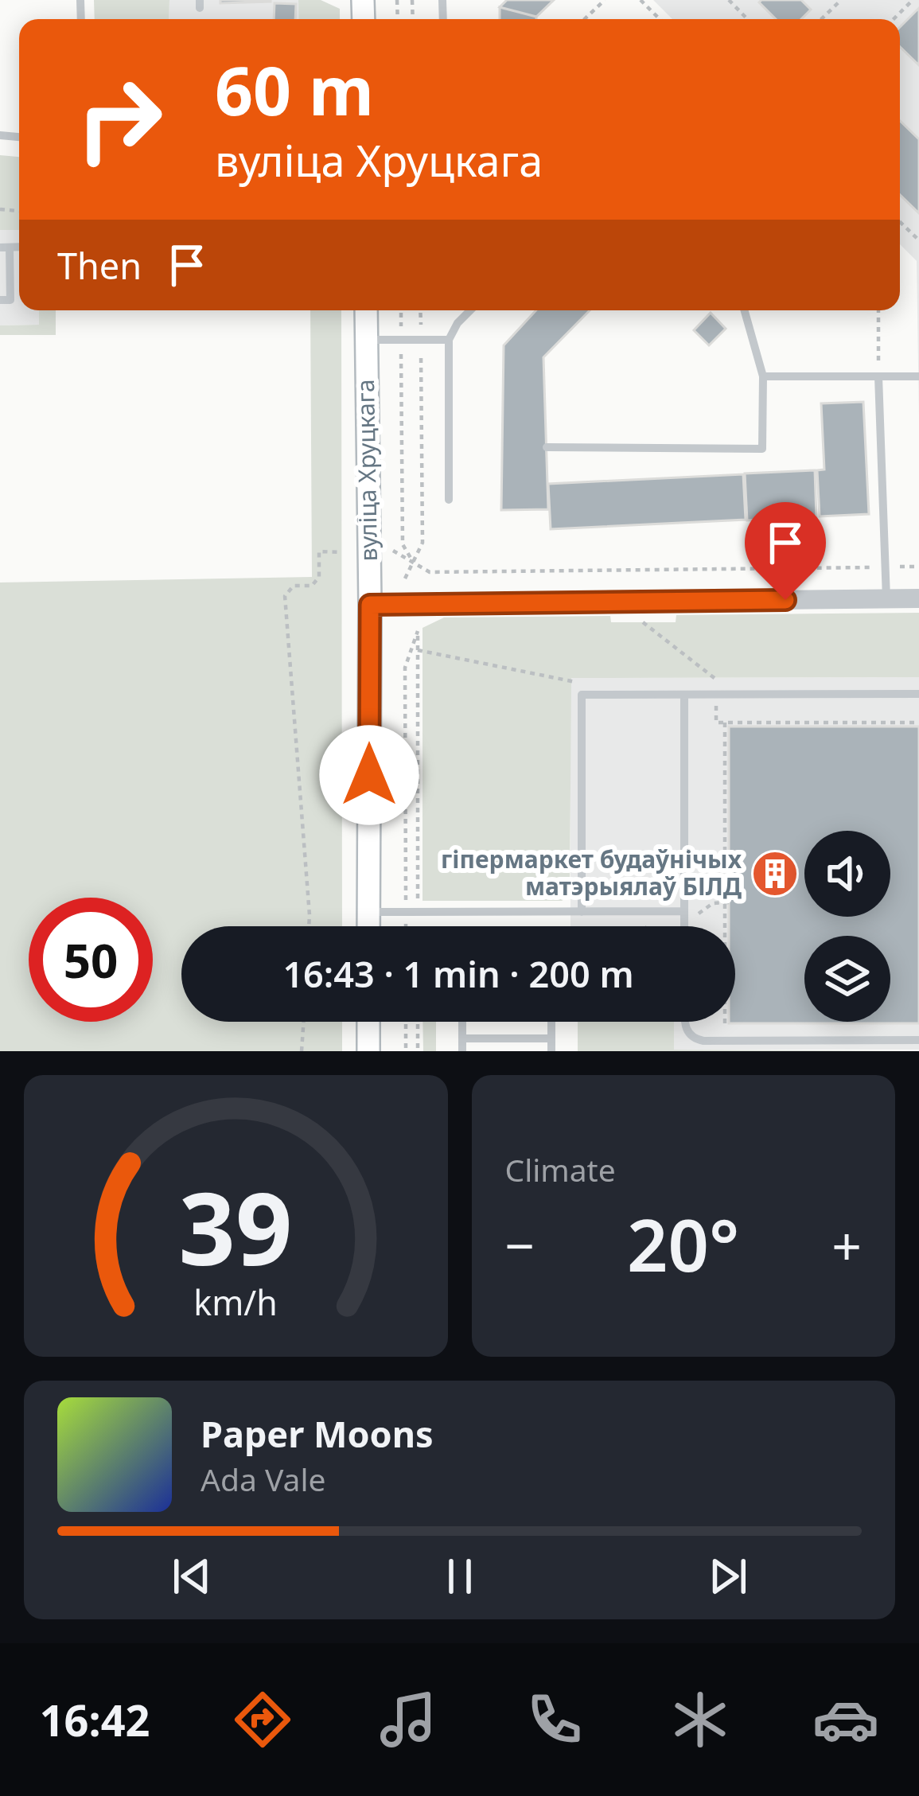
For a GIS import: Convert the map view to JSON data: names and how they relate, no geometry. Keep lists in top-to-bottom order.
{
  "streets": {
    "main road": ["вуліца Хруцкага"]
  },
  "places": {
    "building": ["гіпермаркет будаўнічых матэрыялаў БІЛД"]
  },
  "page": {
    "turn": ["60 m", "вуліца Хруцкага"],
    "then": "Then",
    "limit": "50",
    "trip": "16:43 · 1 min · 200 m",
    "tile": "Climate",
    "heat": ["−", "20°", "+"],
    "song": ["Paper Moons", "Ada Vale"],
    "tabs": "16:42",
    "gauge": ["39", "km/h"]
  }
}
